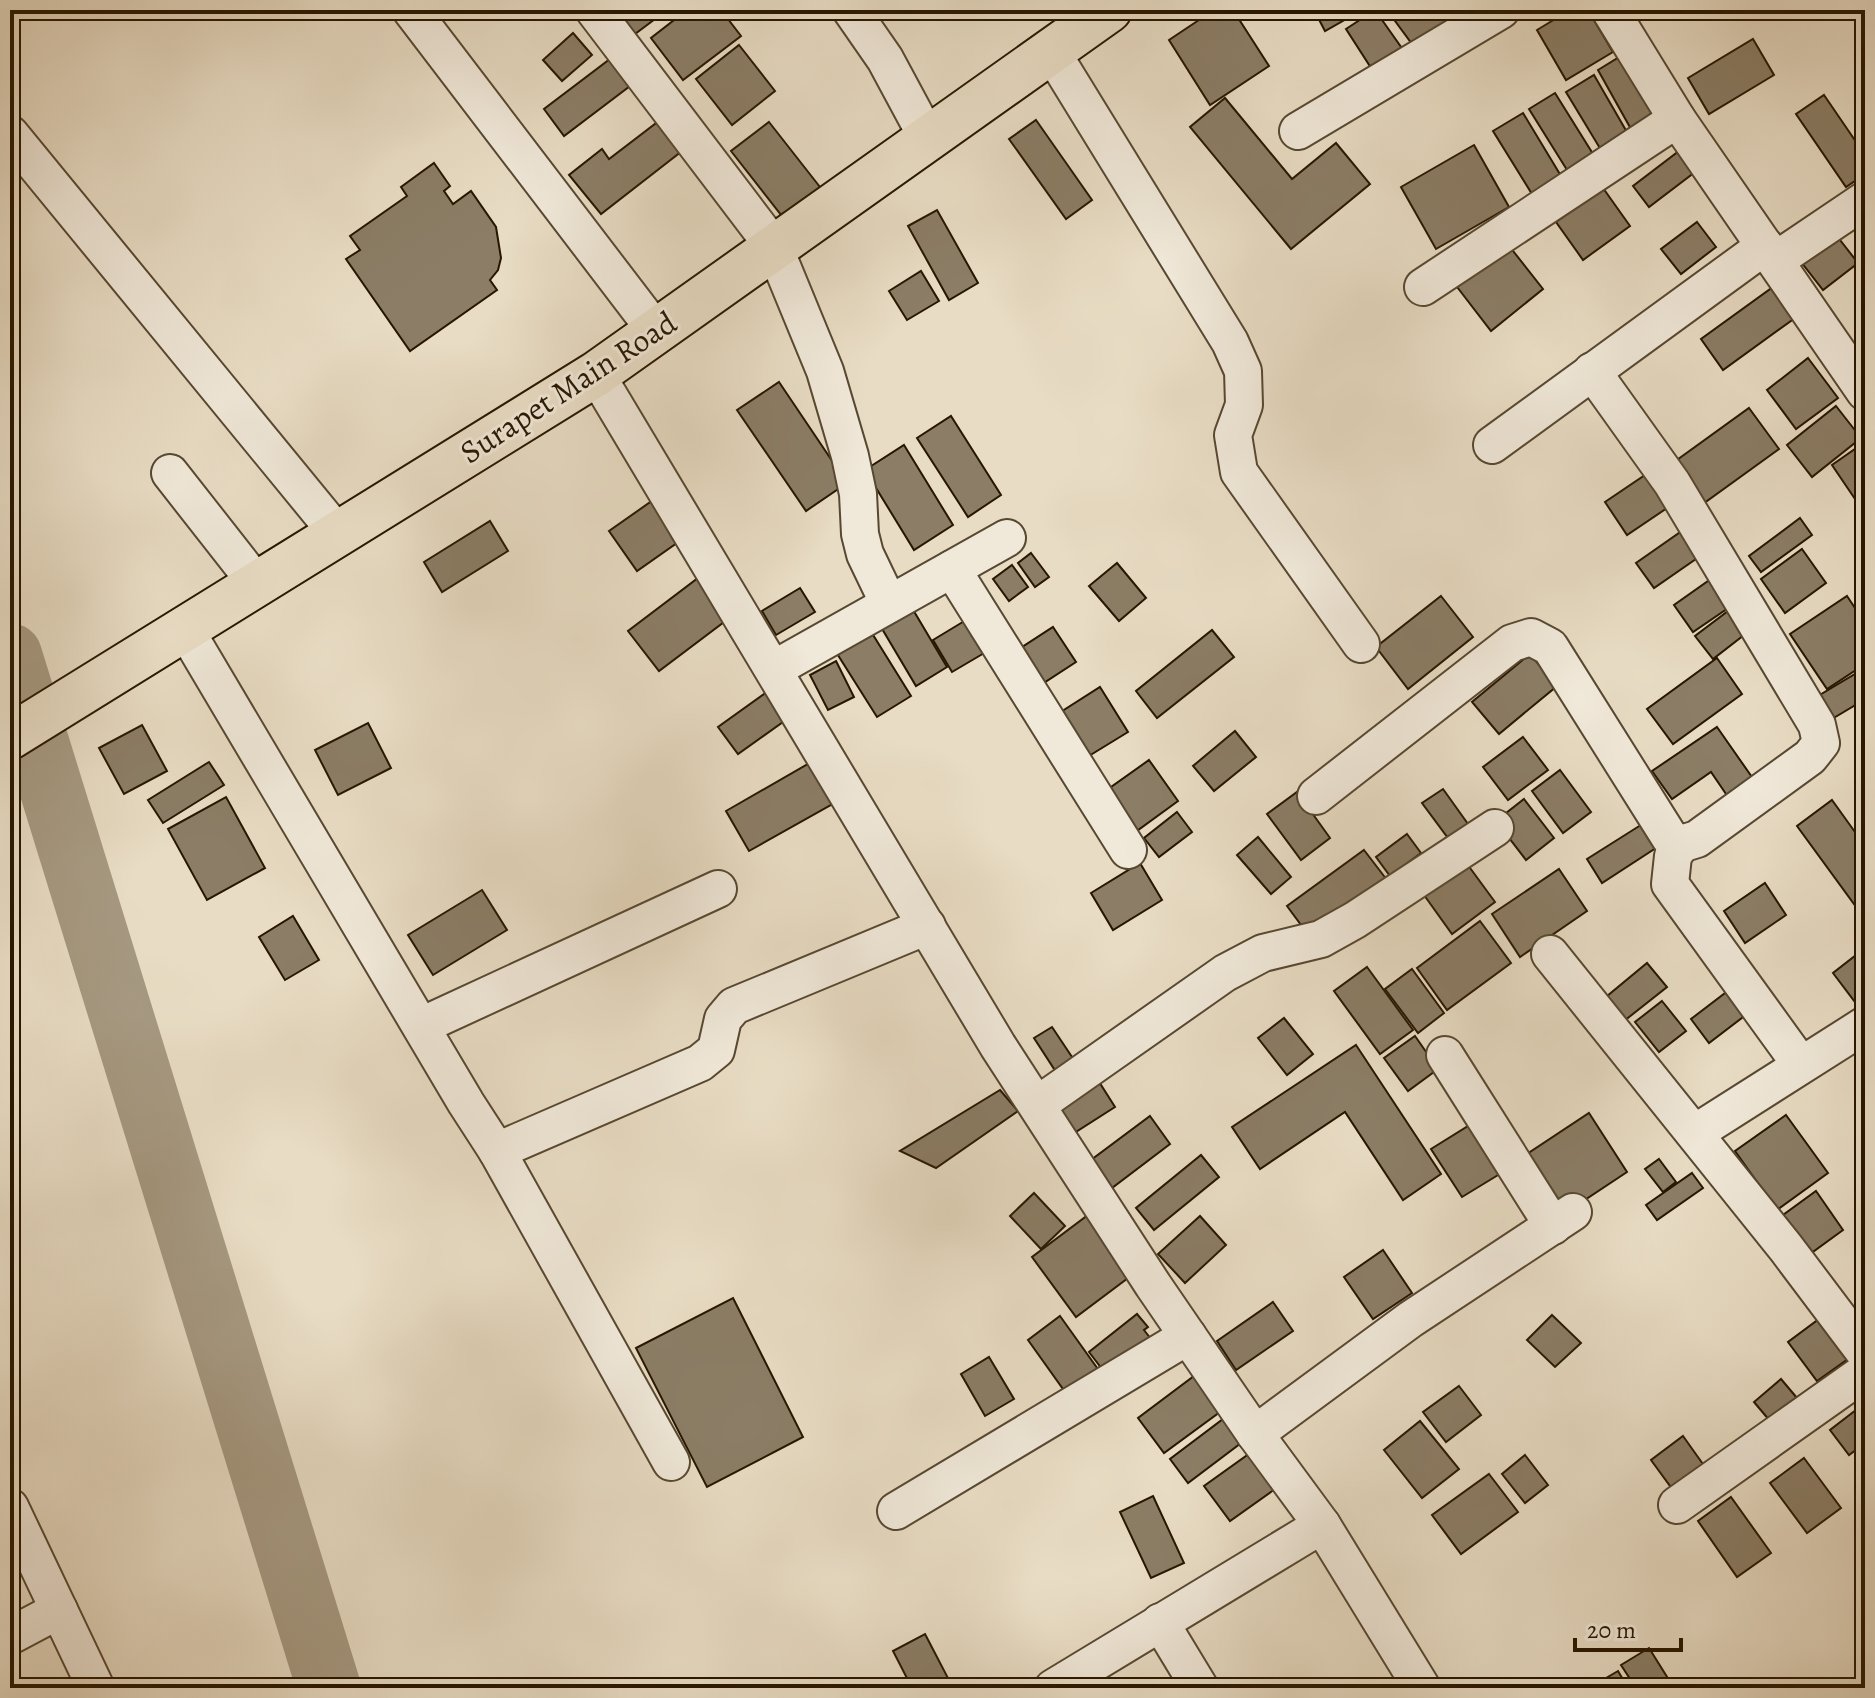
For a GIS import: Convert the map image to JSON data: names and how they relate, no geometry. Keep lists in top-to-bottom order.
{
  "streets": {
    "main road": ["Surapet Main Road"]
  },
  "scale_bar": "20 m"
}
